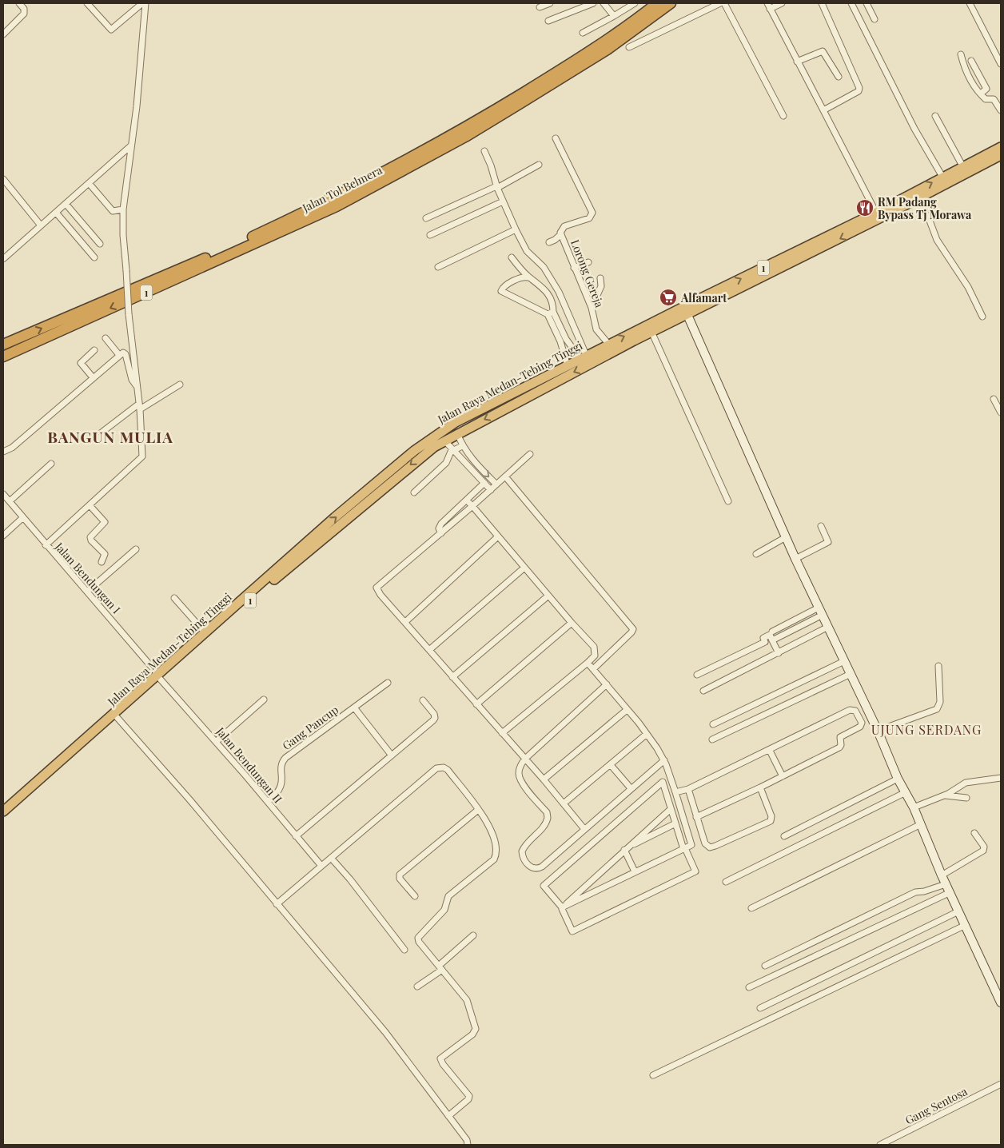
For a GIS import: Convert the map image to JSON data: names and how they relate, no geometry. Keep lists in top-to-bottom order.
{
  "streets": {
    "highway": ["Jalan Tol Belmera", "1", "Jalan Raya Medan-Tebing Tinggi"],
    "street": [
      "Lorong Gereja",
      "Jalan Bendungan I",
      "Gang Pancup",
      "Jalan Bendungan II",
      "Gang Sentosa"
    ]
  },
  "crossings": [
    ["Lorong Gereja", "Jalan Raya Medan-Tebing Tinggi"],
    ["Jalan Raya Medan-Tebing Tinggi", "Jalan Bendungan I"],
    ["Jalan Raya Medan-Tebing Tinggi", "Jalan Bendungan II"],
    ["Jalan Bendungan I", "Jalan Bendungan II"],
    ["Gang Pancup", "Jalan Bendungan II"]
  ],
  "districts": ["BANGUN MULIA", "UJUNG SERDANG"],
  "places": {
    "restaurant": ["RM Padang Bypass Tj Morawa"],
    "supermarket": ["Alfamart"]
  }
}
